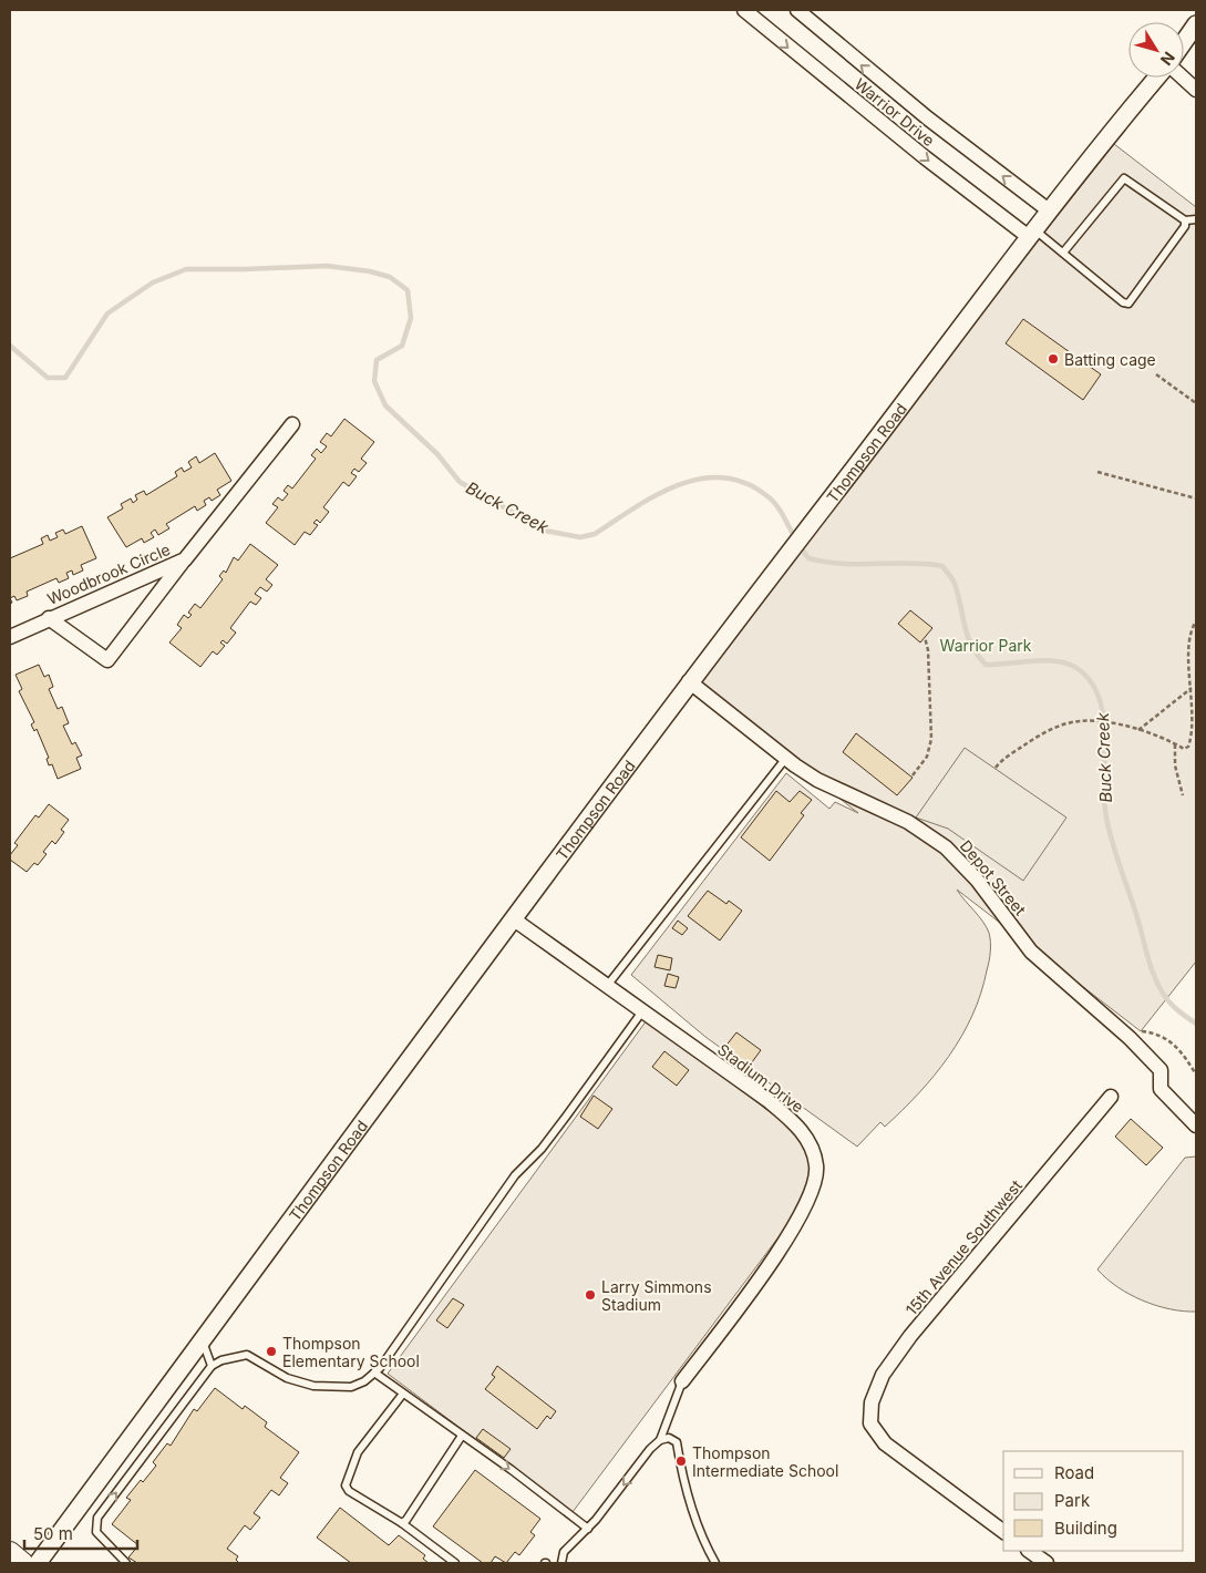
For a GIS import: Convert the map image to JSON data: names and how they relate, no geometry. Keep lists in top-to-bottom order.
{
  "streets": {
    "street": [
      "Warrior Drive",
      "Thompson Road",
      "Woodbrook Circle",
      "Depot Street",
      "Stadium Drive",
      "15th Avenue Southwest"
    ]
  },
  "crossings": [
    ["Warrior Drive", "Thompson Road"],
    ["Thompson Road", "Depot Street"],
    ["Thompson Road", "Stadium Drive"]
  ],
  "water": ["Buck Creek"],
  "parks": ["Warrior Park"],
  "places": [
    "Batting cage",
    "Larry Simmons Stadium",
    "Thompson Elementary School",
    "Thompson Intermediate School"
  ],
  "legend": ["Road", "Park", "Building"],
  "scale_bar": "50 m",
  "north": "bottom right"
}
